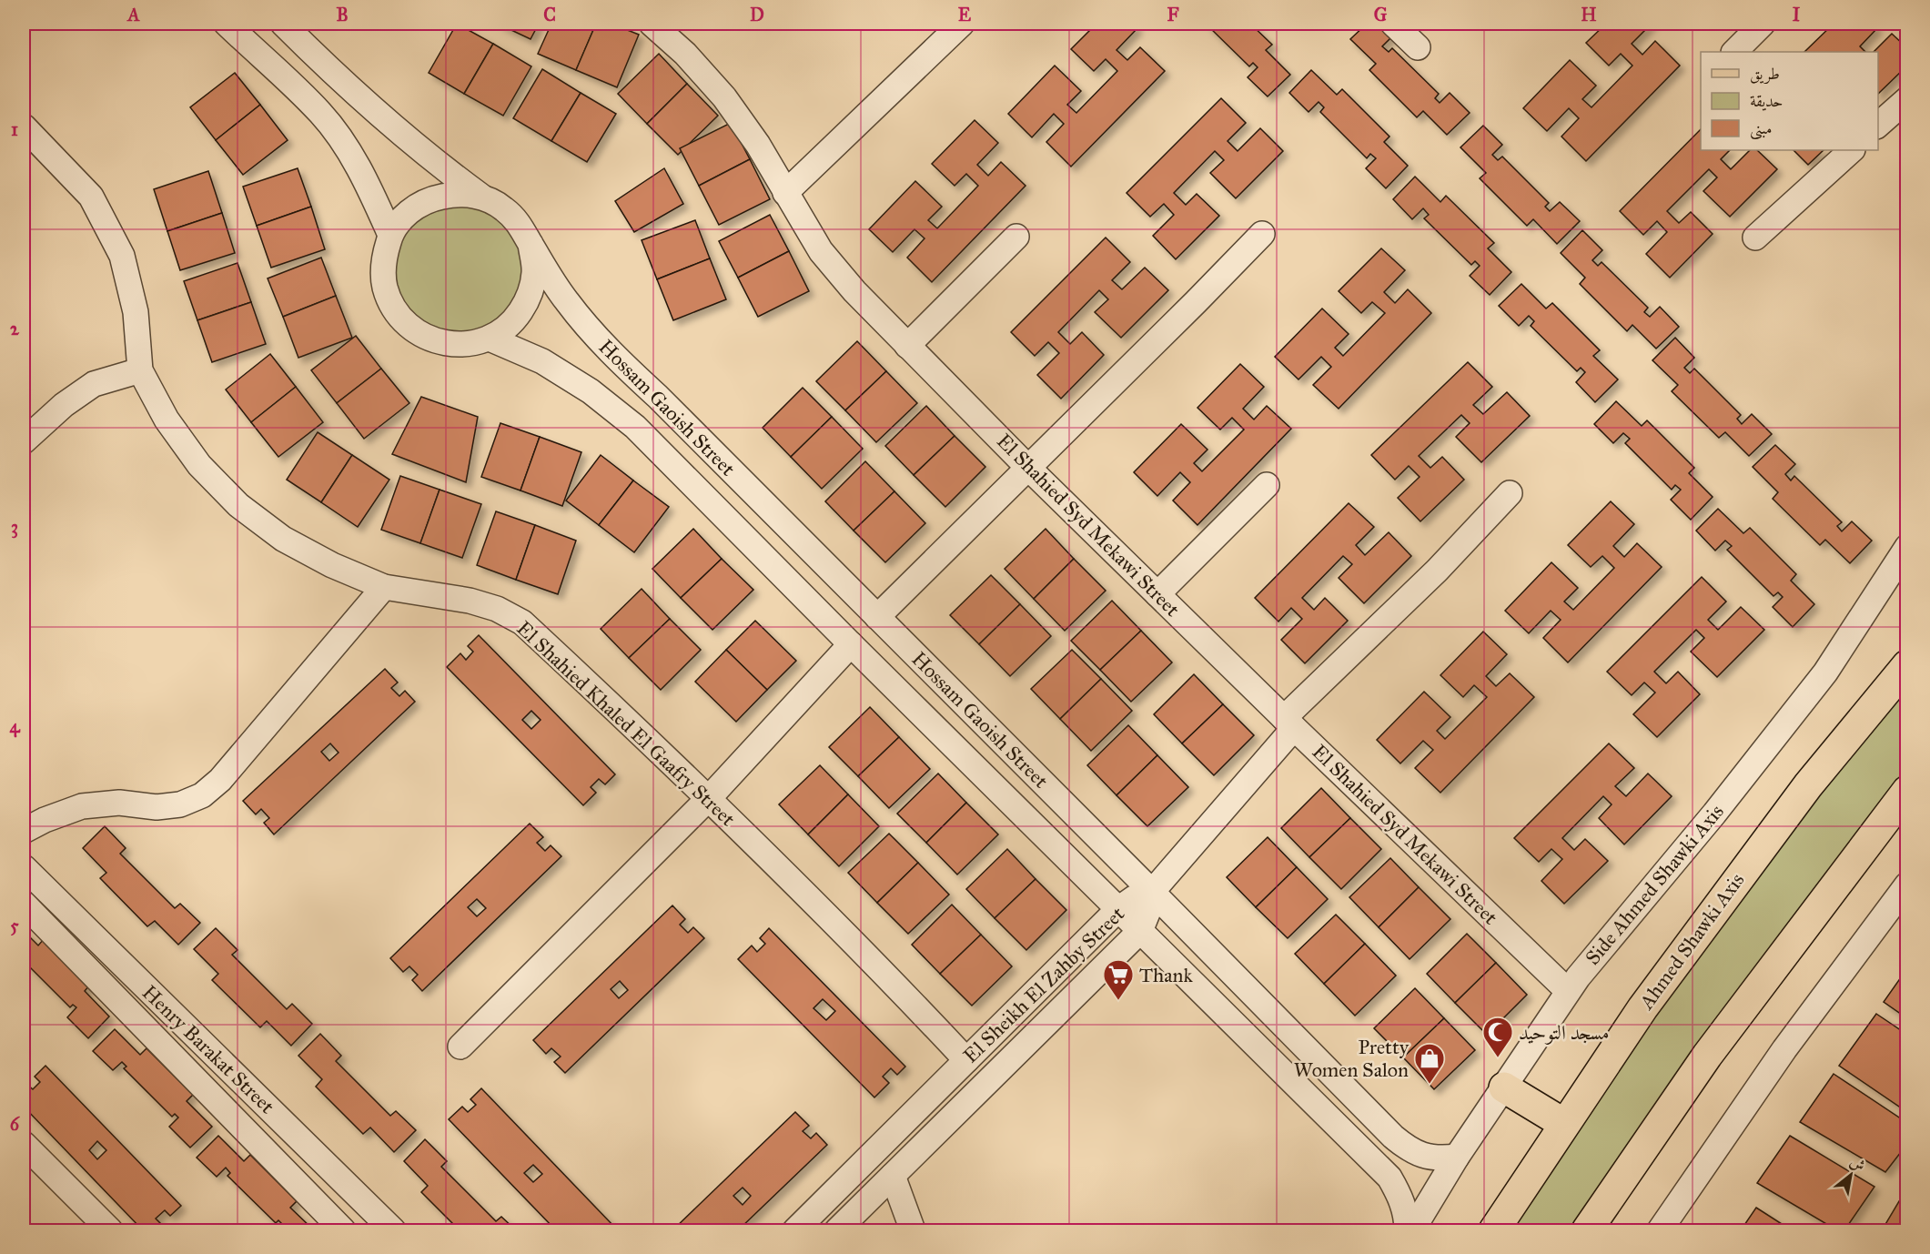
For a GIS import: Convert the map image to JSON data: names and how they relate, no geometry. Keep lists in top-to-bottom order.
{
  "streets": {
    "main road": ["Ahmed Shawki Axis"],
    "street": [
      "Hossam Gaoish Street",
      "El Shahied Syd Mekawi Street",
      "El Shahied Khaled El Gaafry Street",
      "Side Ahmed Shawki Axis",
      "El Sheikh El Zahby Street",
      "Henry Barakat Street"
    ]
  },
  "crossings": [
    ["Hossam Gaoish Street", "Side Ahmed Shawki Axis"],
    ["Hossam Gaoish Street", "El Sheikh El Zahby Street"],
    ["El Shahied Syd Mekawi Street", "Side Ahmed Shawki Axis"],
    ["El Shahied Khaled El Gaafry Street", "El Sheikh El Zahby Street"]
  ],
  "places": {
    "supermarket": ["Thank"],
    "mosque": ["مسجد التوحيد"],
    "shop": ["Pretty Women Salon"]
  },
  "legend": ["طريق", "حديقة", "مبنى"],
  "north": "top right",
  "grid": {
    "columns": [
      "A",
      "B",
      "C",
      "D",
      "E",
      "F",
      "G",
      "H",
      "I"
    ],
    "rows": [
      "1",
      "2",
      "3",
      "4",
      "5",
      "6"
    ]
  }
}
